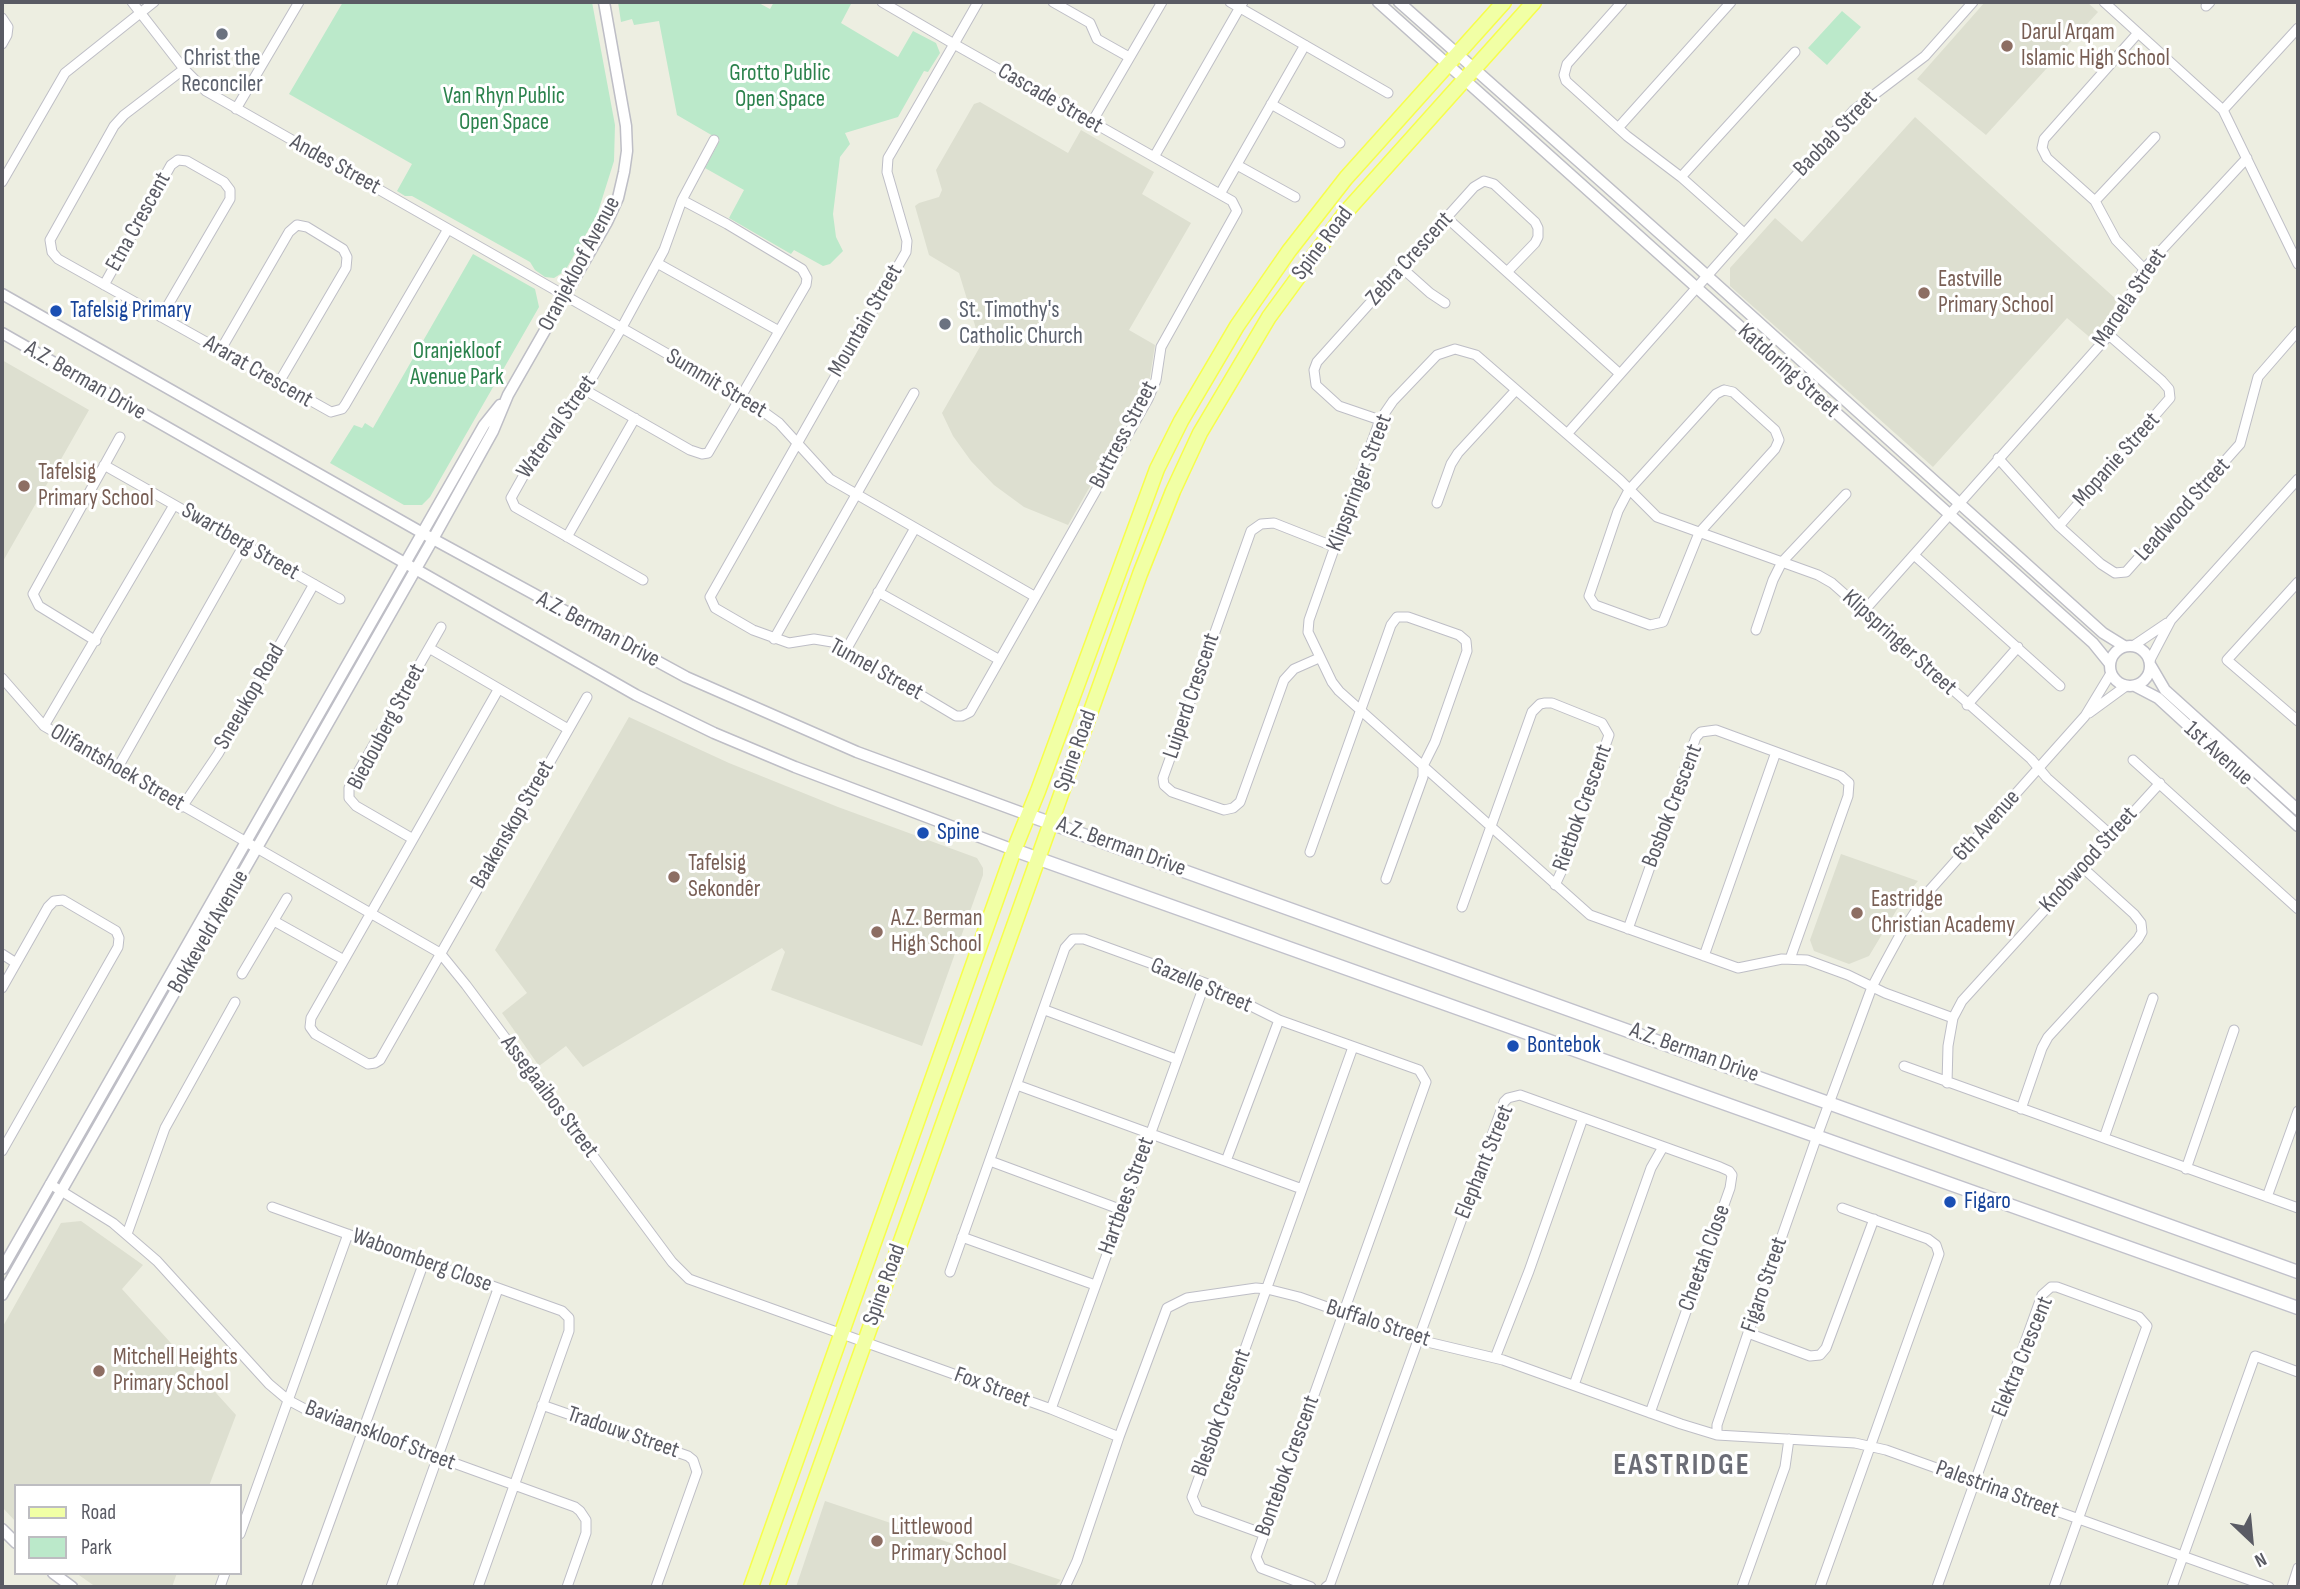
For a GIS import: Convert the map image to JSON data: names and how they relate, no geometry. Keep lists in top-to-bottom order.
{
  "streets": {
    "main road": ["Spine Road", "A.Z. Berman Drive"],
    "street": [
      "Cascade Street",
      "Baobab Street",
      "Andes Street",
      "Etna Crescent",
      "Zebra Crescent",
      "Oranjekloof Avenue",
      "Maroela Street",
      "Mountain Street",
      "Katdoring Street",
      "Ararat Crescent",
      "Summit Street",
      "Waterval Street",
      "Buttress Street",
      "Mopanie Street",
      "Klipspringer Street",
      "Leadwood Street",
      "Swartberg Street",
      "Tunnel Street",
      "Luiperd Crescent",
      "Sneeukop Road",
      "Biedouberg Street",
      "1st Avenue",
      "Olifantshoek Street",
      "Bosbok Crescent",
      "Rietbok Crescent",
      "Baakenskop Street",
      "6th Avenue",
      "Knobwood Street",
      "Bokkeveld Avenue",
      "Gazelle Street",
      "Assegaaibos Street",
      "Elephant Street",
      "Hartbees Street",
      "Cheetah Close",
      "Waboomberg Close",
      "Figaro Street",
      "Buffalo Street",
      "Elektra Crescent",
      "Fox Street",
      "Blesbok Crescent",
      "Tradouw Street",
      "Baviaanskloof Street",
      "Bontebok Crescent",
      "Palestrina Street"
    ]
  },
  "crossings": [
    ["Cascade Street", "Mountain Street"],
    ["Cascade Street", "Buttress Street"],
    ["Baobab Street", "Katdoring Street"],
    ["Baobab Street", "Klipspringer Street"],
    ["Andes Street", "Oranjekloof Avenue"],
    ["Andes Street", "Ararat Crescent"],
    ["Andes Street", "Summit Street"],
    ["Etna Crescent", "Ararat Crescent"],
    ["Spine Road", "Katdoring Street"],
    ["Spine Road", "A.Z. Berman Drive"],
    ["Spine Road", "Assegaaibos Street"],
    ["Spine Road", "Fox Street"],
    ["Zebra Crescent", "Klipspringer Street"],
    ["Oranjekloof Avenue", "A.Z. Berman Drive"],
    ["Oranjekloof Avenue", "Summit Street"],
    ["Oranjekloof Avenue", "Bokkeveld Avenue"],
    ["Maroela Street", "Katdoring Street"],
    ["Maroela Street", "Mopanie Street"],
    ["Maroela Street", "Klipspringer Street"],
    ["Maroela Street", "Leadwood Street"],
    ["Mountain Street", "Summit Street"],
    ["Mountain Street", "Tunnel Street"],
    ["Katdoring Street", "1st Avenue"],
    ["Katdoring Street", "6th Avenue"],
    ["A.Z. Berman Drive", "6th Avenue"],
    ["A.Z. Berman Drive", "Bokkeveld Avenue"],
    ["A.Z. Berman Drive", "Figaro Street"],
    ["Summit Street", "Waterval Street"],
    ["Summit Street", "Buttress Street"],
    ["Buttress Street", "Tunnel Street"],
    ["Mopanie Street", "Leadwood Street"],
    ["Klipspringer Street", "Luiperd Crescent"],
    ["Klipspringer Street", "Bosbok Crescent"],
    ["Klipspringer Street", "Rietbok Crescent"],
    ["Klipspringer Street", "6th Avenue"],
    ["Klipspringer Street", "Knobwood Street"],
    ["Swartberg Street", "Sneeukop Road"],
    ["Sneeukop Road", "Olifantshoek Street"],
    ["1st Avenue", "6th Avenue"],
    ["Olifantshoek Street", "Bokkeveld Avenue"],
    ["Olifantshoek Street", "Assegaaibos Street"],
    ["Baakenskop Street", "Assegaaibos Street"],
    ["6th Avenue", "Figaro Street"],
    ["Bokkeveld Avenue", "Assegaaibos Street"],
    ["Bokkeveld Avenue", "Baviaanskloof Street"],
    ["Gazelle Street", "Hartbees Street"],
    ["Gazelle Street", "Buffalo Street"],
    ["Gazelle Street", "Blesbok Crescent"],
    ["Gazelle Street", "Bontebok Crescent"],
    ["Assegaaibos Street", "Fox Street"],
    ["Elephant Street", "Cheetah Close"],
    ["Elephant Street", "Buffalo Street"],
    ["Hartbees Street", "Fox Street"],
    ["Cheetah Close", "Buffalo Street"],
    ["Waboomberg Close", "Tradouw Street"],
    ["Figaro Street", "Buffalo Street"],
    ["Figaro Street", "Palestrina Street"],
    ["Buffalo Street", "Fox Street"],
    ["Buffalo Street", "Blesbok Crescent"],
    ["Buffalo Street", "Bontebok Crescent"],
    ["Buffalo Street", "Palestrina Street"],
    ["Elektra Crescent", "Palestrina Street"],
    ["Blesbok Crescent", "Bontebok Crescent"]
  ],
  "districts": ["EASTRIDGE"],
  "parks": ["Grotto Public Open Space", "Van Rhyn Public Open Space", "Oranjekloof Avenue Park"],
  "places": [
    "Christ the Reconciler",
    "Darul Arqam Islamic High School",
    "Eastville Primary School",
    "Tafelsig Primary",
    "St. Timothy's Catholic Church",
    "Tafelsig Primary School",
    "Spine",
    "Tafelsig Sekondêr",
    "Eastridge Christian Academy",
    "A.Z. Berman High School",
    "Bontebok",
    "Figaro",
    "Mitchell Heights Primary School",
    "Littlewood Primary School"
  ],
  "legend": ["Road", "Park"],
  "north": "bottom right"
}
